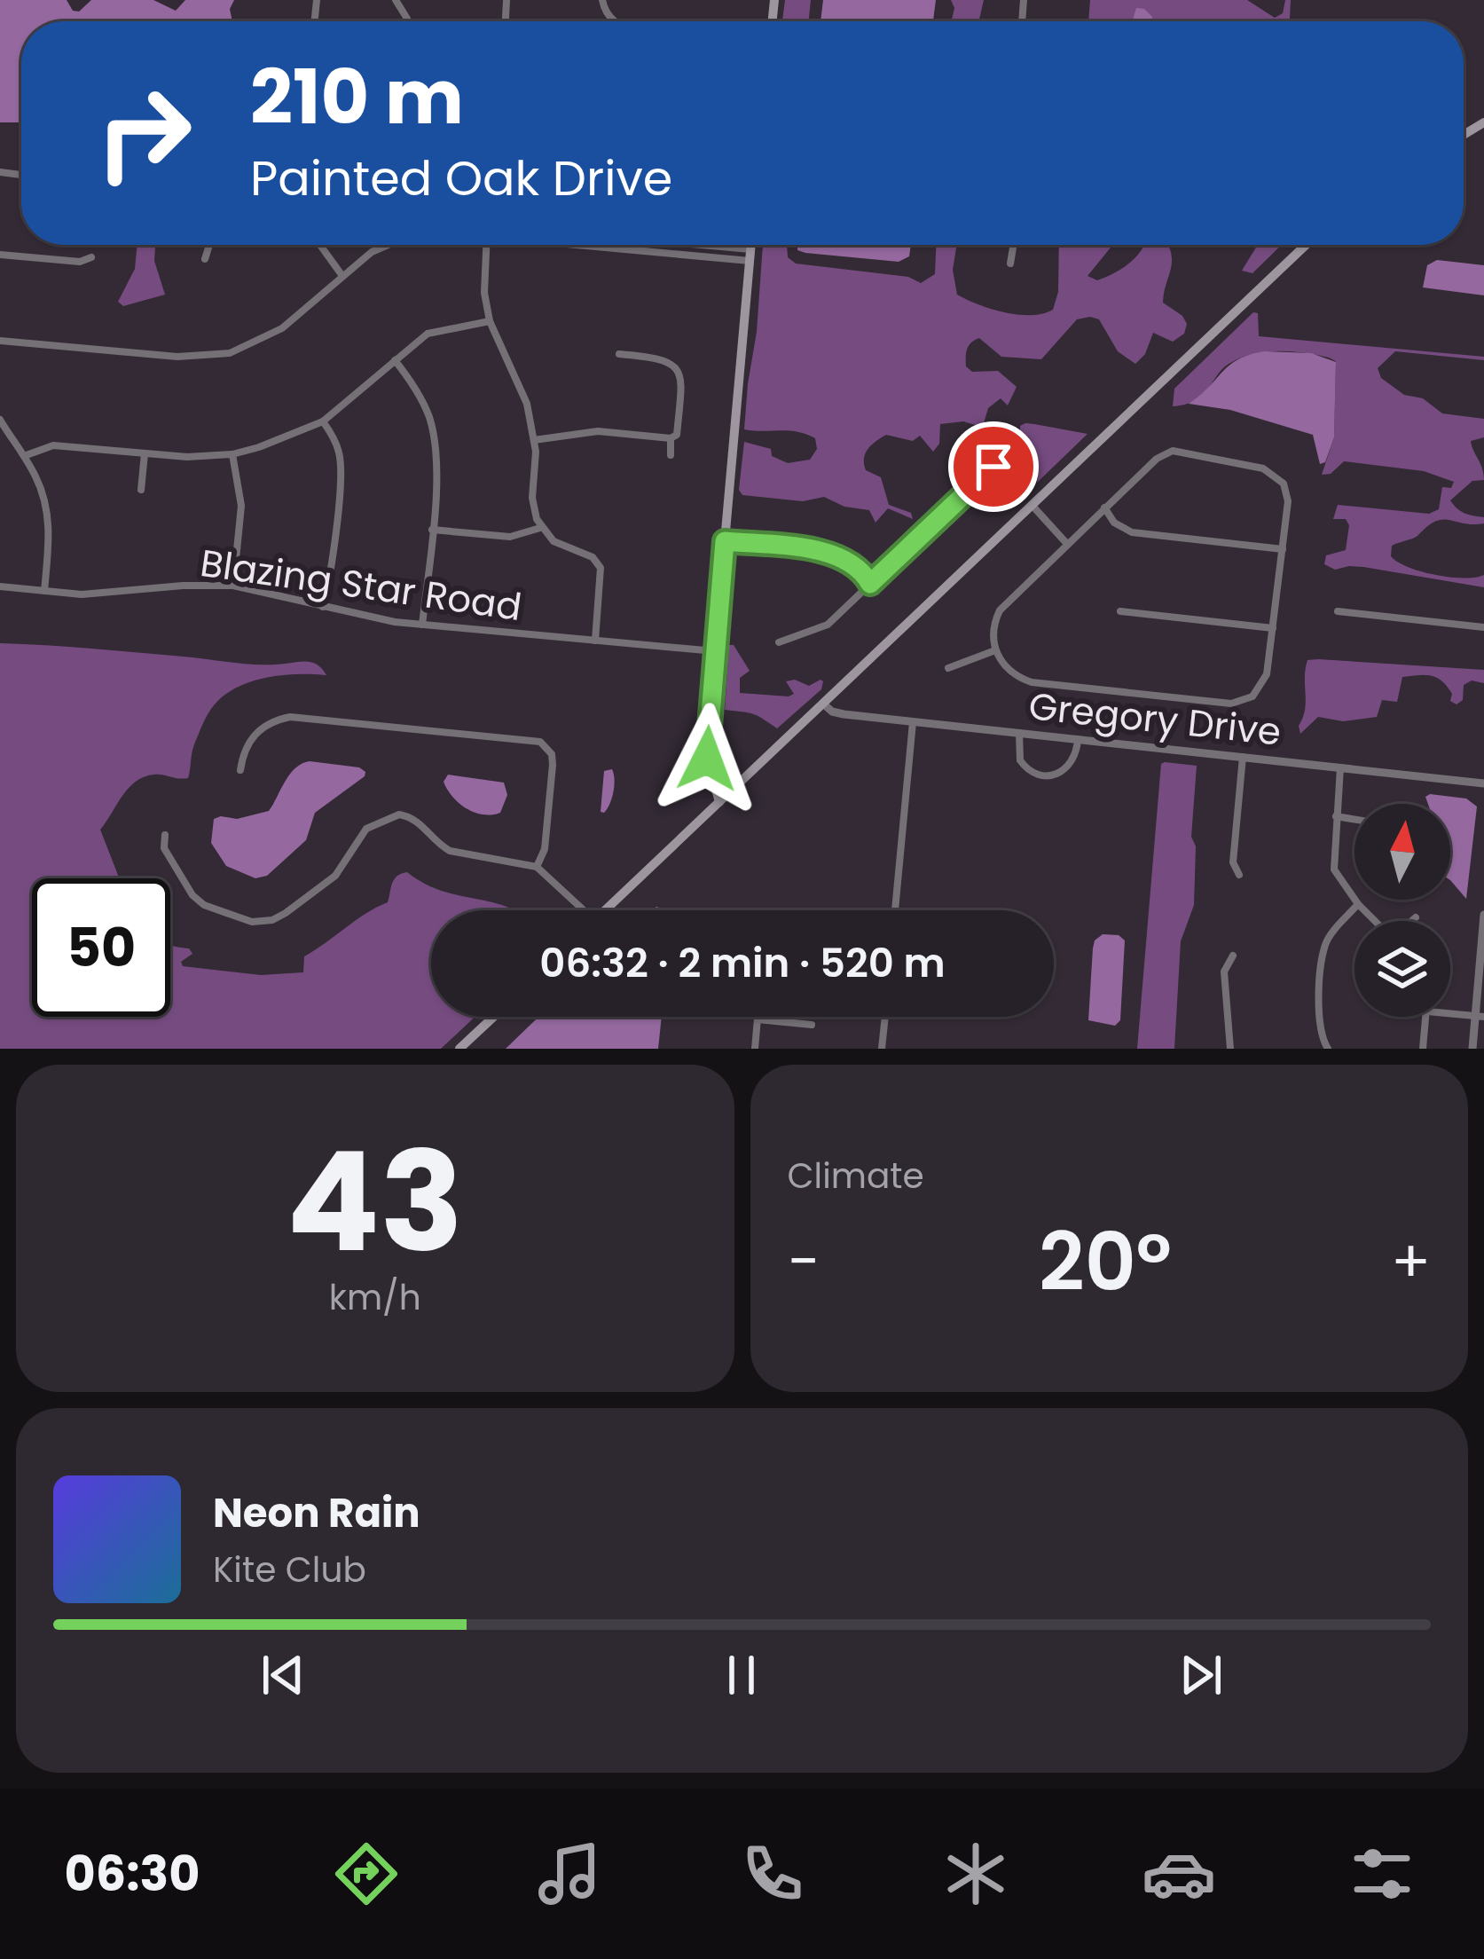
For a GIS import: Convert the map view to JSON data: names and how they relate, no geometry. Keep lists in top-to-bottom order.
{
  "streets": {
    "street": ["Blazing Star Road", "Gregory Drive"]
  },
  "north": "top",
  "page": {
    "turn": ["210 m", "Painted Oak Drive"],
    "limit": "50",
    "trip": "06:32 · 2 min · 520 m",
    "tile": [
      ["43", "km/h"],
      "Climate"
    ],
    "heat": ["−", "20°", "+"],
    "song": ["Neon Rain", "Kite Club"],
    "tabs": "06:30"
  }
}
